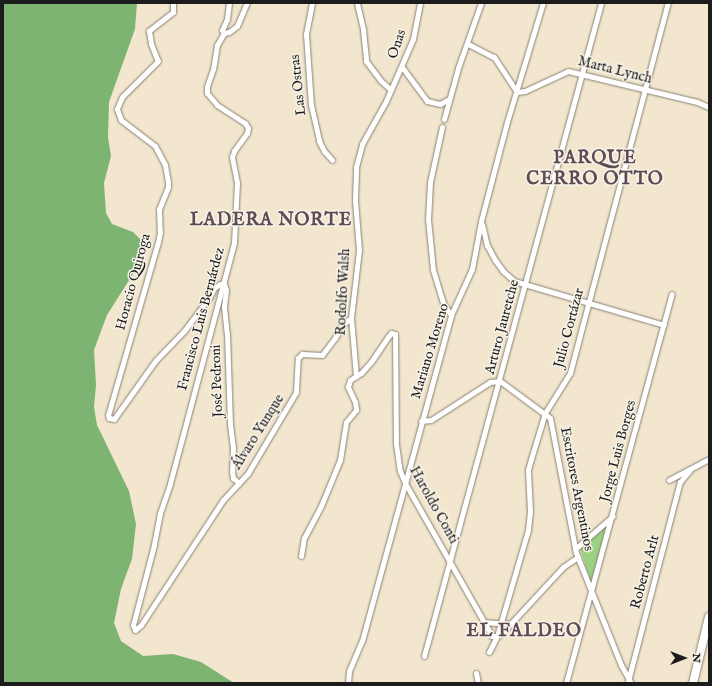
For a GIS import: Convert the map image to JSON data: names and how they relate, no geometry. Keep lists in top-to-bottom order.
{
  "streets": {
    "street": [
      "Onas",
      "Marta Lynch",
      "Las Ostras",
      "Horacio Quiroga",
      "Rodolfo Walsh",
      "Francisco Luis Bernárdez",
      "Arturo Jauretche",
      "Julio Cortázar",
      "Mariano Moreno",
      "José Pedroni",
      "Álvaro Yunque",
      "Jorge Luis Borges",
      "Escritores Argentinos",
      "Haroldo Conti",
      "Roberto Arlt"
    ]
  },
  "crossings": [
    ["Onas", "Rodolfo Walsh"],
    ["Marta Lynch", "Arturo Jauretche"],
    ["Marta Lynch", "Julio Cortázar"],
    ["Marta Lynch", "Mariano Moreno"],
    ["Horacio Quiroga", "Francisco Luis Bernárdez"],
    ["Horacio Quiroga", "José Pedroni"],
    ["Rodolfo Walsh", "Álvaro Yunque"],
    ["Rodolfo Walsh", "Haroldo Conti"],
    ["Francisco Luis Bernárdez", "José Pedroni"],
    ["Francisco Luis Bernárdez", "Álvaro Yunque"],
    ["Arturo Jauretche", "Escritores Argentinos"],
    ["Arturo Jauretche", "Haroldo Conti"],
    ["Julio Cortázar", "Escritores Argentinos"],
    ["Julio Cortázar", "Haroldo Conti"],
    ["Mariano Moreno", "Haroldo Conti"],
    ["José Pedroni", "Álvaro Yunque"],
    ["Jorge Luis Borges", "Escritores Argentinos"],
    ["Escritores Argentinos", "Roberto Arlt"]
  ],
  "districts": ["PARQUE CERRO OTTO", "LADERA NORTE", "EL FALDEO"],
  "north": "right"
}
